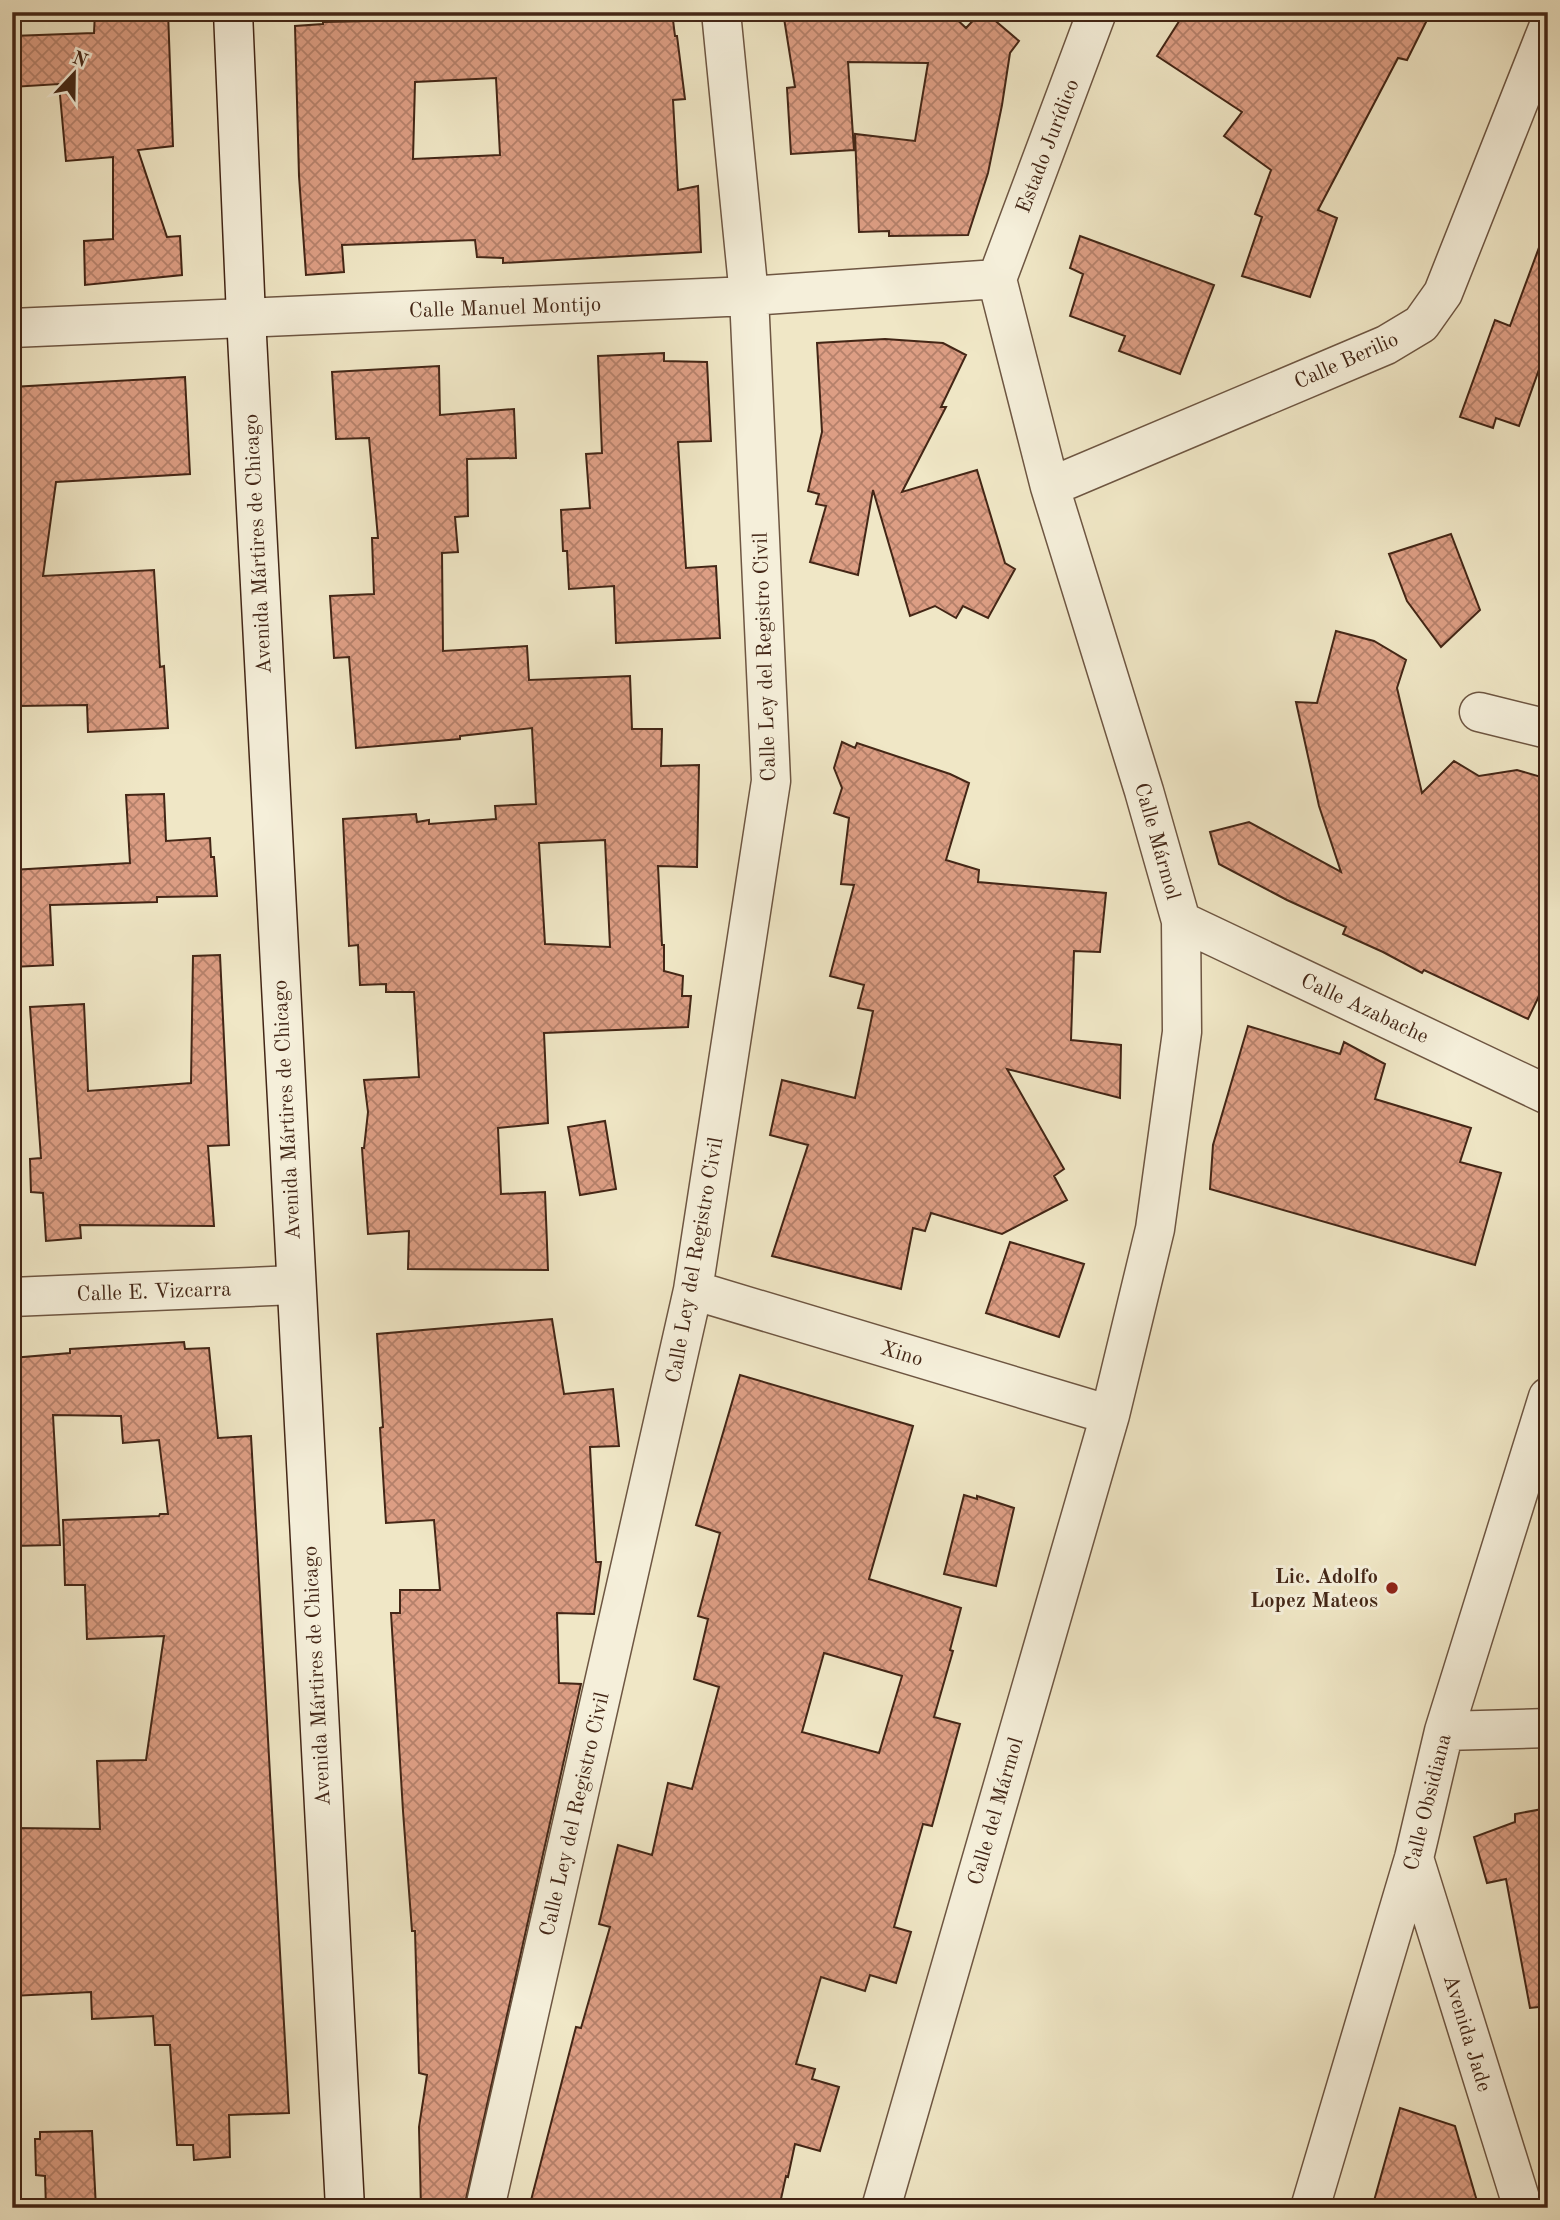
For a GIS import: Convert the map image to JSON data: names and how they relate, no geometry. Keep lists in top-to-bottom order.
{
  "streets": {
    "street": [
      "Estado Jurídico",
      "Calle Manuel Montijo",
      "Calle Berilio",
      "Avenida Mártires de Chicago",
      "Calle Ley del Registro Civil",
      "Calle Mármol",
      "Calle Azabache",
      "Calle E. Vizcarra",
      "Xino",
      "Calle Obsidiana",
      "Calle del Mármol",
      "Avenida Jade"
    ]
  },
  "crossings": [
    ["Estado Jurídico", "Calle Manuel Montijo"],
    ["Estado Jurídico", "Calle Mármol"],
    ["Calle Manuel Montijo", "Avenida Mártires de Chicago"],
    ["Calle Manuel Montijo", "Calle Ley del Registro Civil"],
    ["Calle Manuel Montijo", "Calle Mármol"],
    ["Calle Berilio", "Calle Mármol"],
    ["Avenida Mártires de Chicago", "Calle E. Vizcarra"],
    ["Calle Ley del Registro Civil", "Xino"],
    ["Calle Mármol", "Calle Azabache"],
    ["Calle Mármol", "Xino"],
    ["Calle Mármol", "Calle del Mármol"],
    ["Xino", "Calle del Mármol"],
    ["Calle Obsidiana", "Avenida Jade"]
  ],
  "places": ["Lic. Adolfo Lopez Mateos"],
  "north": "top"
}
